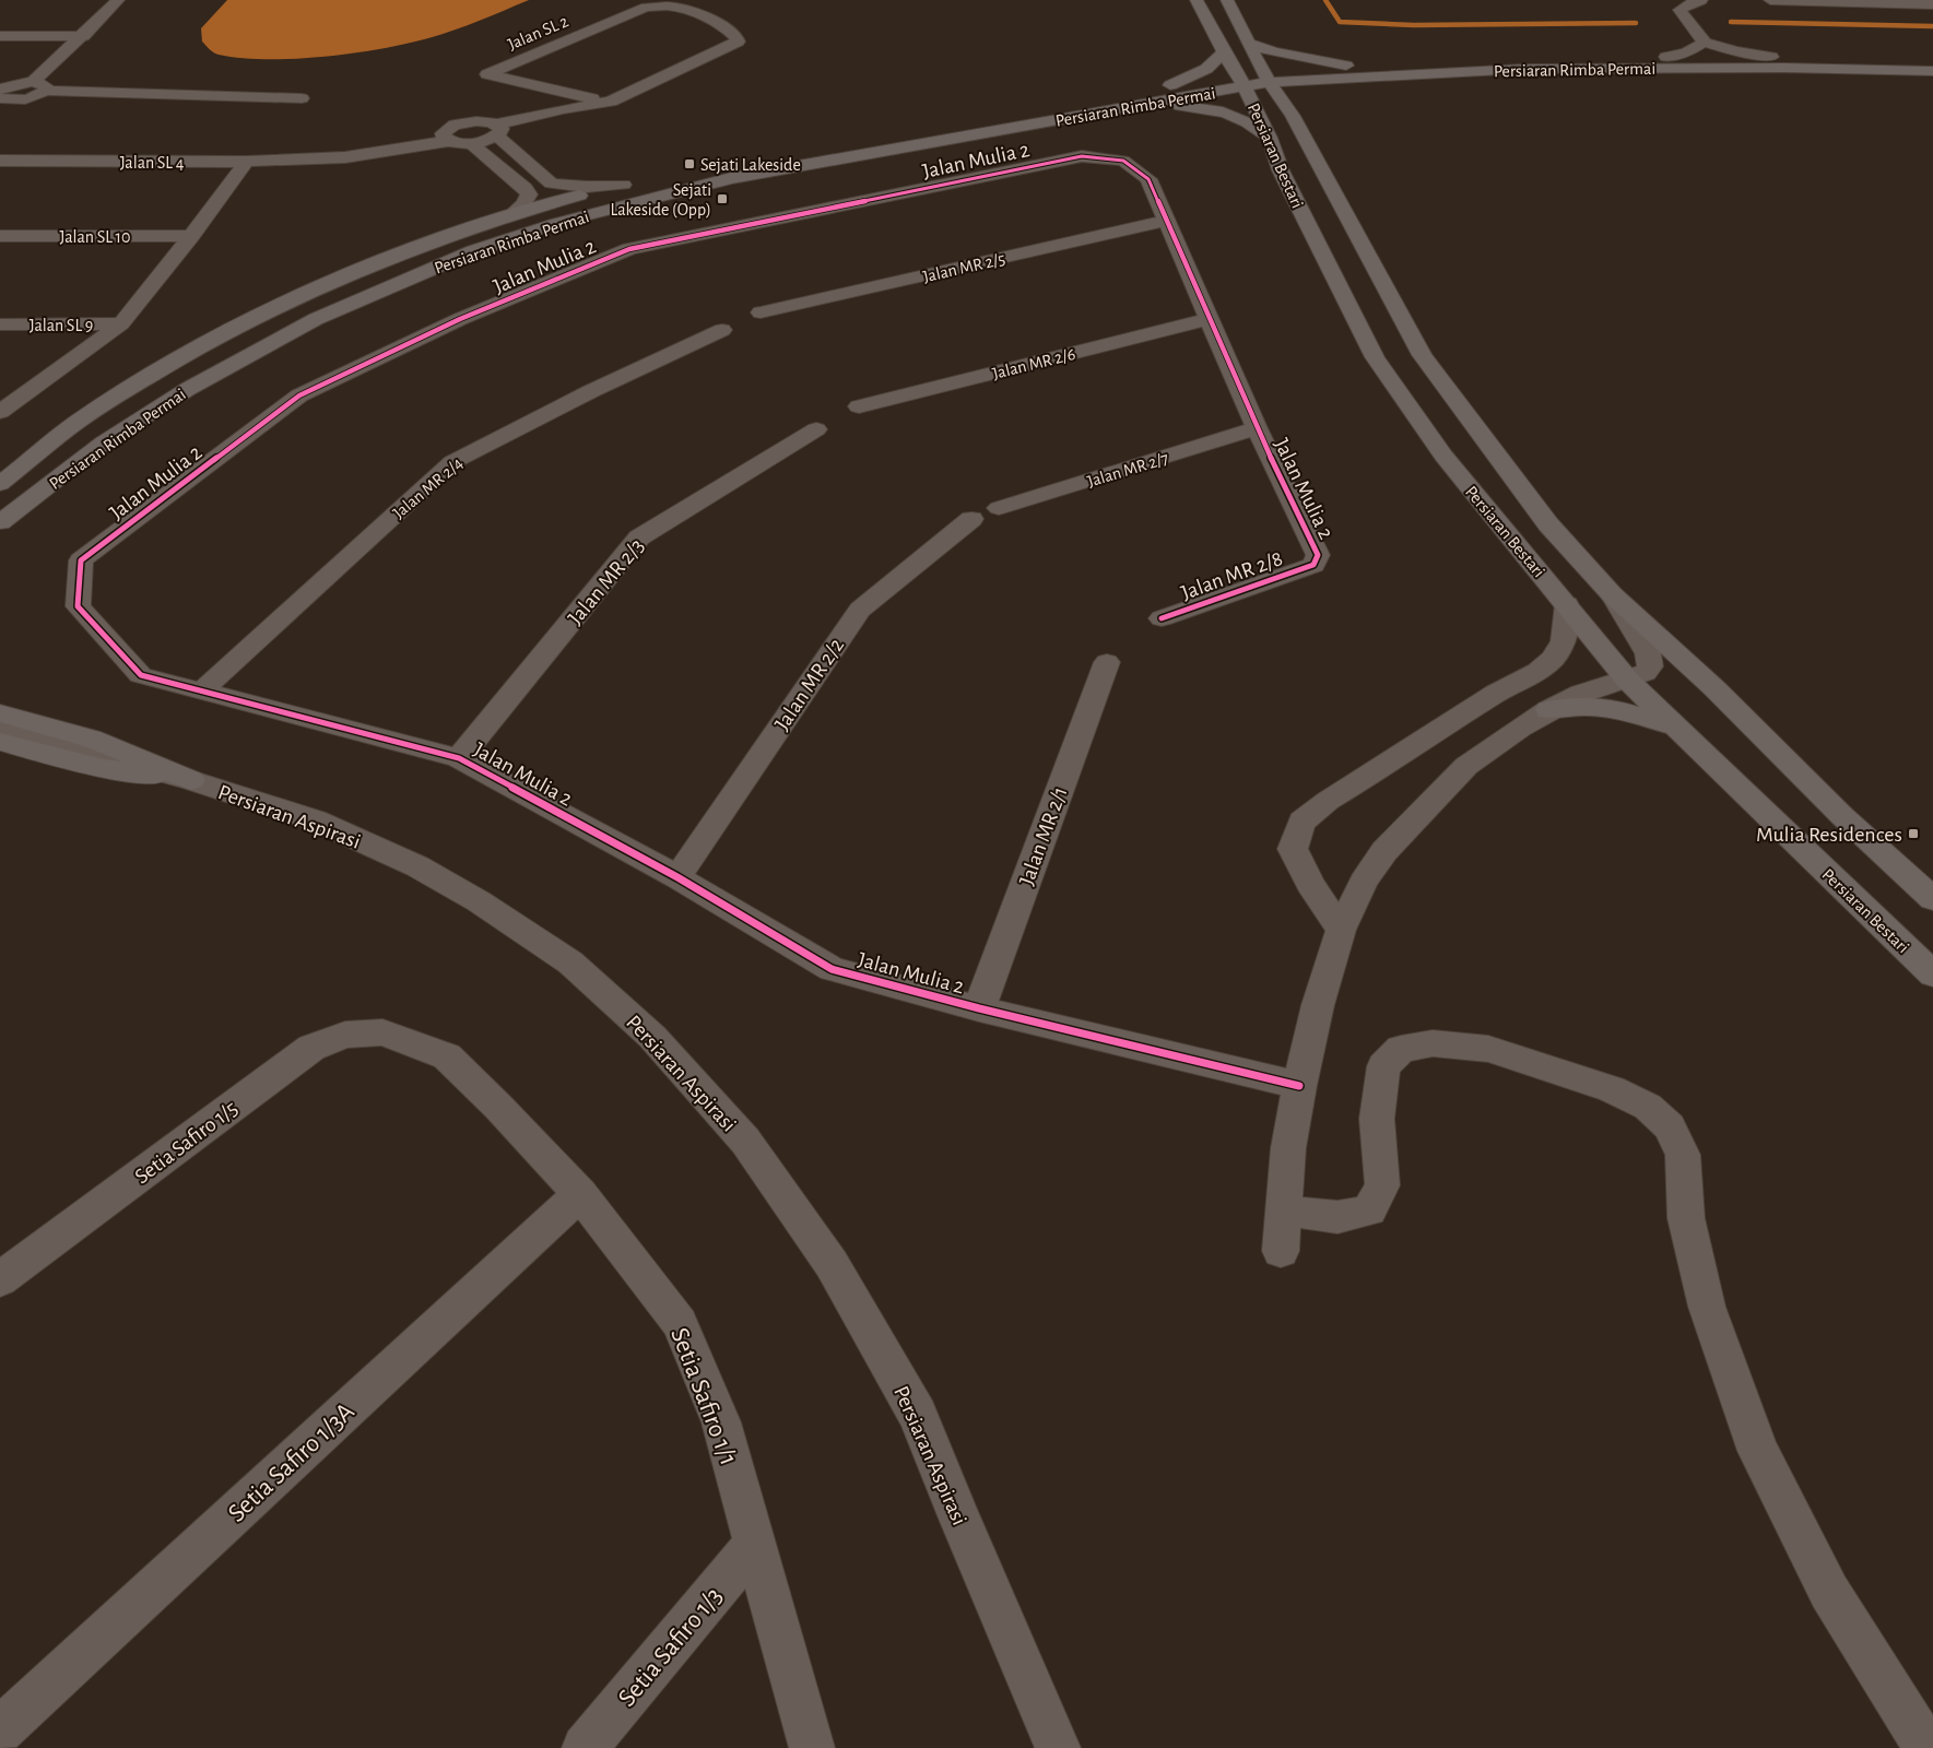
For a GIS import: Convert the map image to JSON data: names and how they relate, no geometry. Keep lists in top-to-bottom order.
{
  "streets": {
    "main road": ["Persiaran Rimba Permai", "Persiaran Bestari"],
    "street": [
      "Jalan SL 2",
      "Jalan Mulia 2",
      "Jalan SL 4",
      "Jalan SL 10",
      "Jalan MR 2/5",
      "Jalan SL 9",
      "Jalan MR 2/6",
      "Jalan MR 2/7",
      "Jalan MR 2/4",
      "Jalan MR 2/8",
      "Jalan MR 2/3",
      "Jalan MR 2/2",
      "Persiaran Aspirasi",
      "Jalan MR 2/1",
      "Setia Safiro 1/5",
      "Setia Safiro 1/1",
      "Setia Safiro 1/3A",
      "Setia Safiro 1/3"
    ]
  },
  "crossings": [
    ["Persiaran Rimba Permai", "Persiaran Bestari"],
    ["Jalan Mulia 2", "Jalan MR 2/5"],
    ["Jalan Mulia 2", "Jalan MR 2/6"],
    ["Jalan Mulia 2", "Jalan MR 2/7"],
    ["Jalan Mulia 2", "Jalan MR 2/4"],
    ["Jalan Mulia 2", "Jalan MR 2/8"],
    ["Jalan Mulia 2", "Jalan MR 2/3"],
    ["Jalan Mulia 2", "Jalan MR 2/2"],
    ["Jalan Mulia 2", "Jalan MR 2/1"],
    ["Setia Safiro 1/5", "Setia Safiro 1/1"],
    ["Setia Safiro 1/1", "Setia Safiro 1/3A"],
    ["Setia Safiro 1/1", "Setia Safiro 1/3"]
  ],
  "places": {
    "transit": ["Sejati Lakeside", "Sejati Lakeside (Opp)", "Mulia Residences"]
  }
}
